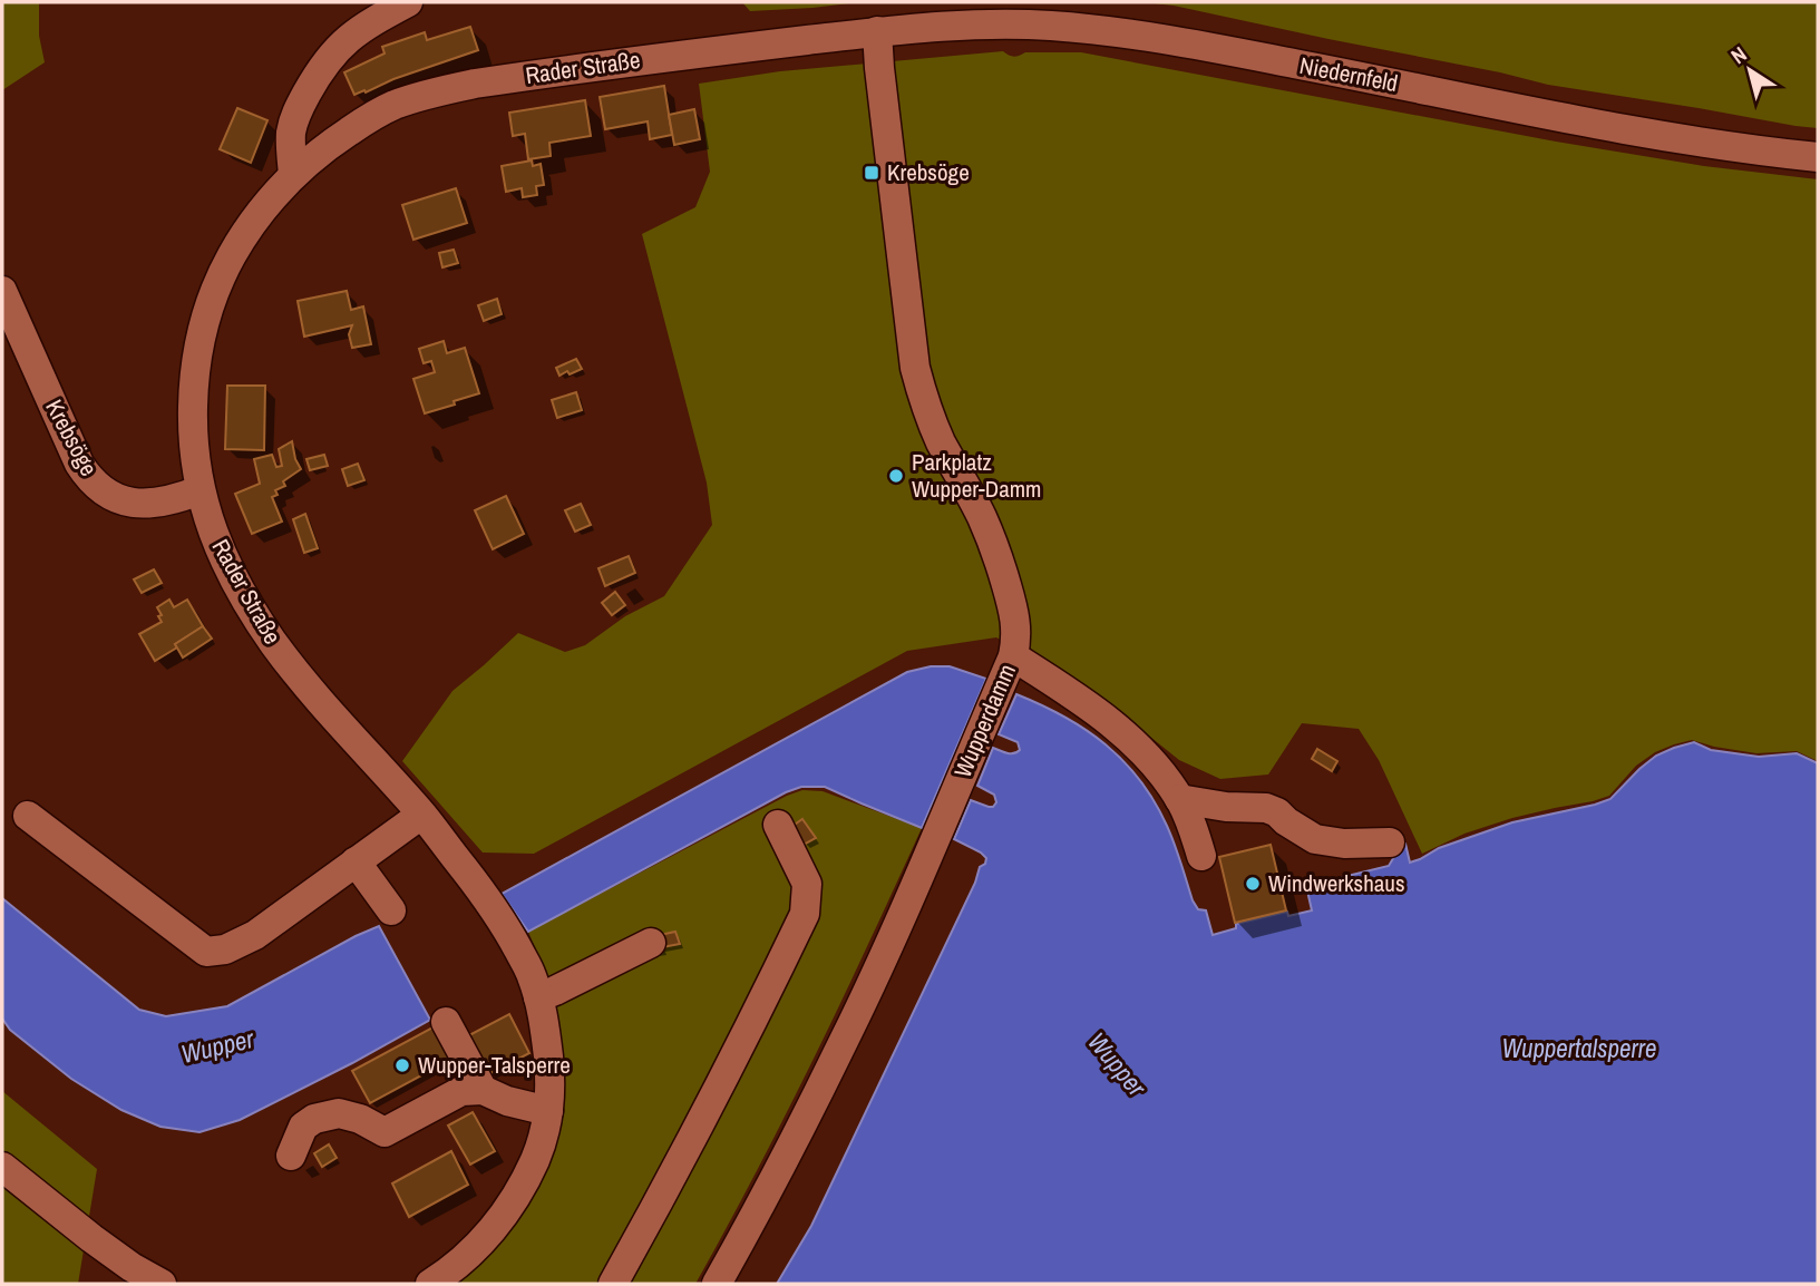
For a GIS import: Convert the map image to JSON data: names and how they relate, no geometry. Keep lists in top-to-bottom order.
{
  "streets": {
    "street": [
      "Rader Straße",
      "Niedernfeld",
      "Krebsöge",
      "Wupperdamm"
    ]
  },
  "crossings": [
    ["Rader Straße", "Niedernfeld"],
    ["Rader Straße", "Krebsöge"],
    ["Rader Straße", "Wupperdamm"],
    ["Niedernfeld", "Wupperdamm"]
  ],
  "water": ["Wupper", "Wuppertalsperre"],
  "places": {
    "transit": ["Krebsöge"],
    "other": ["Parkplatz Wupper-Damm", "Windwerkshaus", "Wupper-Talsperre"]
  },
  "north": "top left"
}
